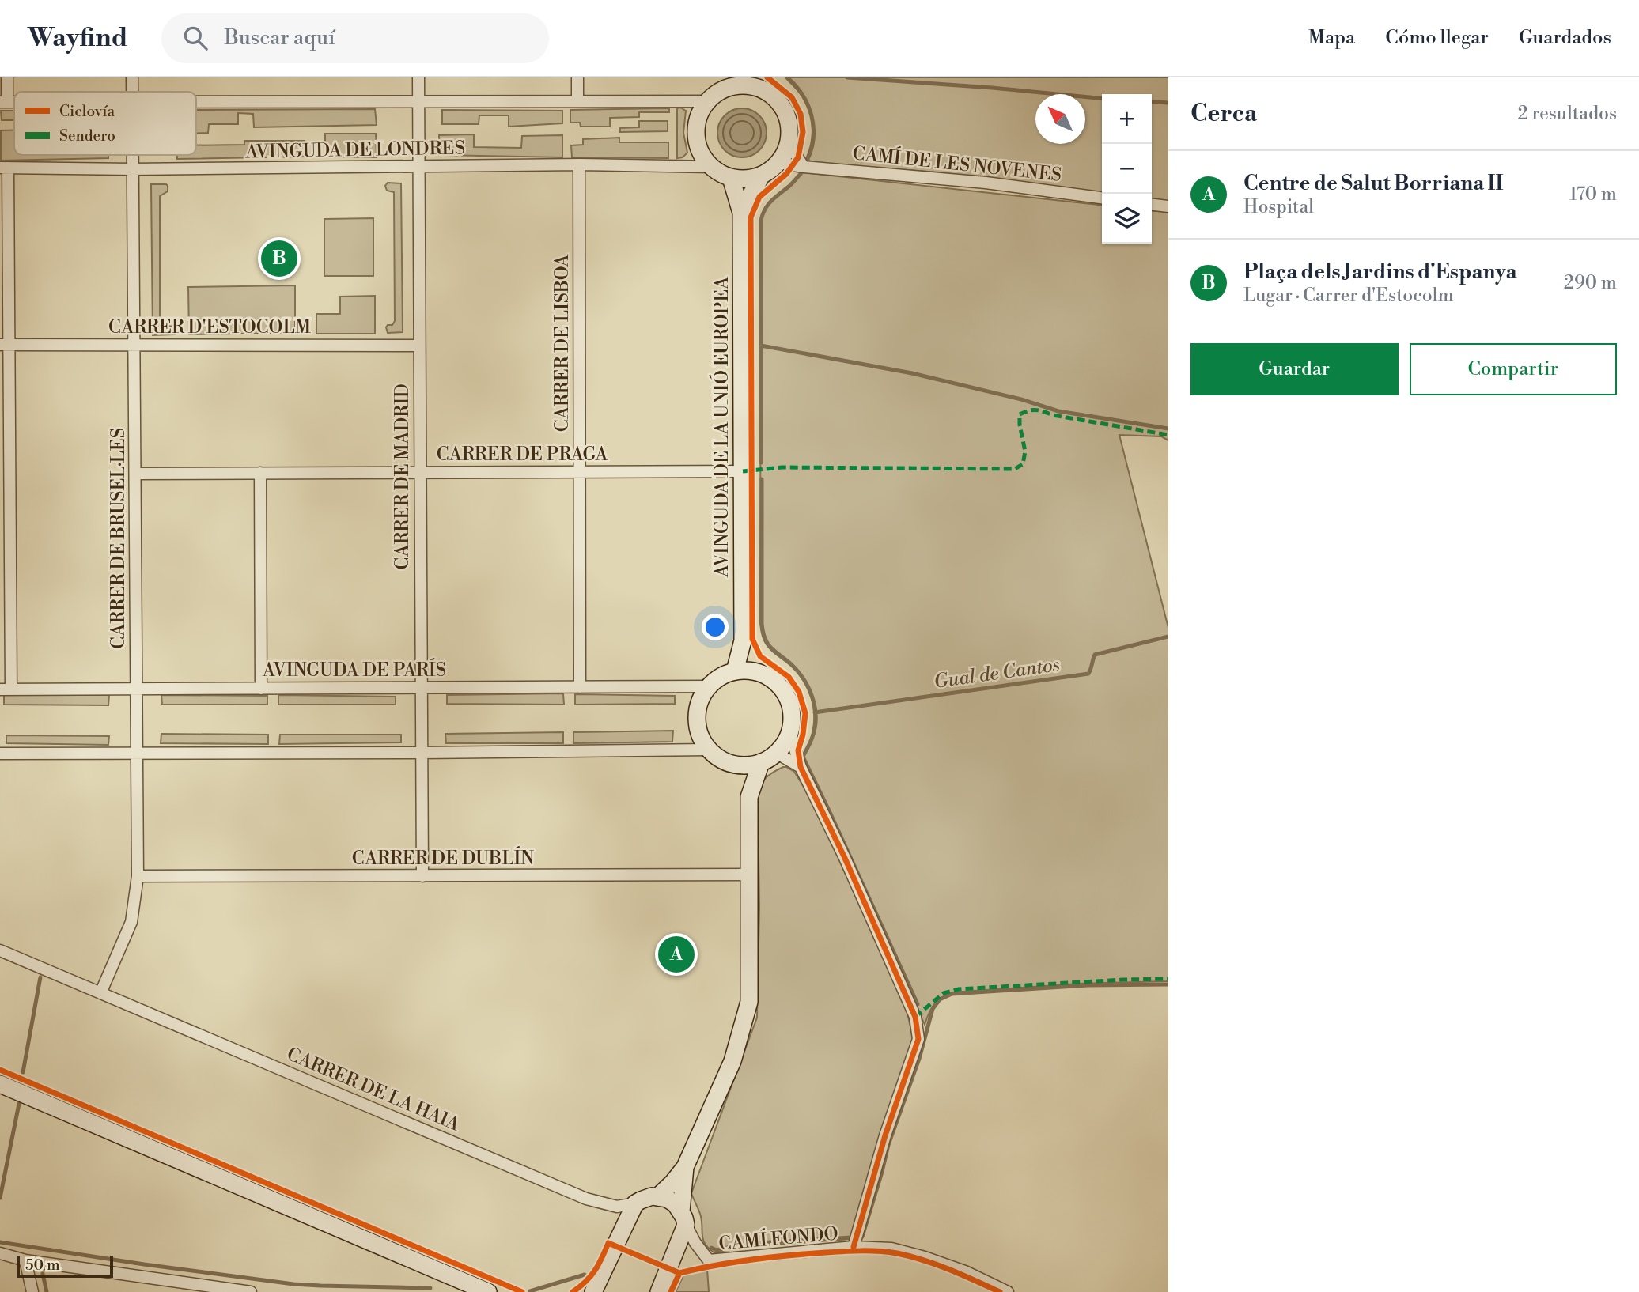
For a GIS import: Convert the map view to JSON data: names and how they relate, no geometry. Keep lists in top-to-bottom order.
{
  "streets": {
    "street": [
      "AVINGUDA DE LONDRES",
      "CAMÍ DE LES NOVENES",
      "CARRER D'ESTOCOLM",
      "CARRER DE LISBOA",
      "AVINGUDA DE LA UNIÓ EUROPEA",
      "CARRER DE PRAGA",
      "CARRER DE MADRID",
      "CARRER DE BRUSEL·LES",
      "AVINGUDA DE PARÍS",
      "CARRER DE DUBLÍN",
      "CARRER DE LA HAIA",
      "CAMÍ FONDO"
    ]
  },
  "crossings": [
    ["AVINGUDA DE LONDRES", "CAMÍ DE LES NOVENES"],
    ["AVINGUDA DE LONDRES", "CARRER DE LISBOA"],
    ["AVINGUDA DE LONDRES", "AVINGUDA DE LA UNIÓ EUROPEA"],
    ["AVINGUDA DE LONDRES", "CARRER DE MADRID"],
    ["AVINGUDA DE LONDRES", "CARRER DE BRUSEL·LES"],
    ["CAMÍ DE LES NOVENES", "AVINGUDA DE LA UNIÓ EUROPEA"],
    ["CARRER D'ESTOCOLM", "CARRER DE MADRID"],
    ["CARRER D'ESTOCOLM", "CARRER DE BRUSEL·LES"],
    ["CARRER DE LISBOA", "CARRER DE PRAGA"],
    ["CARRER DE LISBOA", "AVINGUDA DE PARÍS"],
    ["AVINGUDA DE LA UNIÓ EUROPEA", "CARRER DE PRAGA"],
    ["AVINGUDA DE LA UNIÓ EUROPEA", "AVINGUDA DE PARÍS"],
    ["CARRER DE PRAGA", "CARRER DE MADRID"],
    ["CARRER DE PRAGA", "CARRER DE BRUSEL·LES"],
    ["CARRER DE MADRID", "AVINGUDA DE PARÍS"],
    ["CARRER DE MADRID", "CARRER DE DUBLÍN"],
    ["CARRER DE BRUSEL·LES", "AVINGUDA DE PARÍS"],
    ["CARRER DE BRUSEL·LES", "CARRER DE DUBLÍN"],
    ["CARRER DE BRUSEL·LES", "CARRER DE LA HAIA"]
  ],
  "water": ["Gual de Cantos"],
  "legend": ["Ciclovía", "Sendero"],
  "scale_bar": "50 m",
  "north": "top left",
  "page": {
    "header": "Wayfind",
    "search": "Buscar aquí",
    "nav": ["Mapa", "Cómo llegar", "Guardados"],
    "heading": ["Cerca", "2 resultados"],
    "map_buttons": ["+", "−"],
    "list": [
      {
        "mark": "A",
        "name": "Centre de Salut Borriana II",
        "note": "Hospital",
        "value": "170 m"
      },
      {
        "mark": "B",
        "name": "Plaça dels Jardins d'Espanya",
        "note": "Lugar · Carrer d'Estocolm",
        "value": "290 m"
      }
    ],
    "pins": ["B", "A"],
    "buttons": ["Guardar", "Compartir"],
    "scale": "50 m"
  }
}
